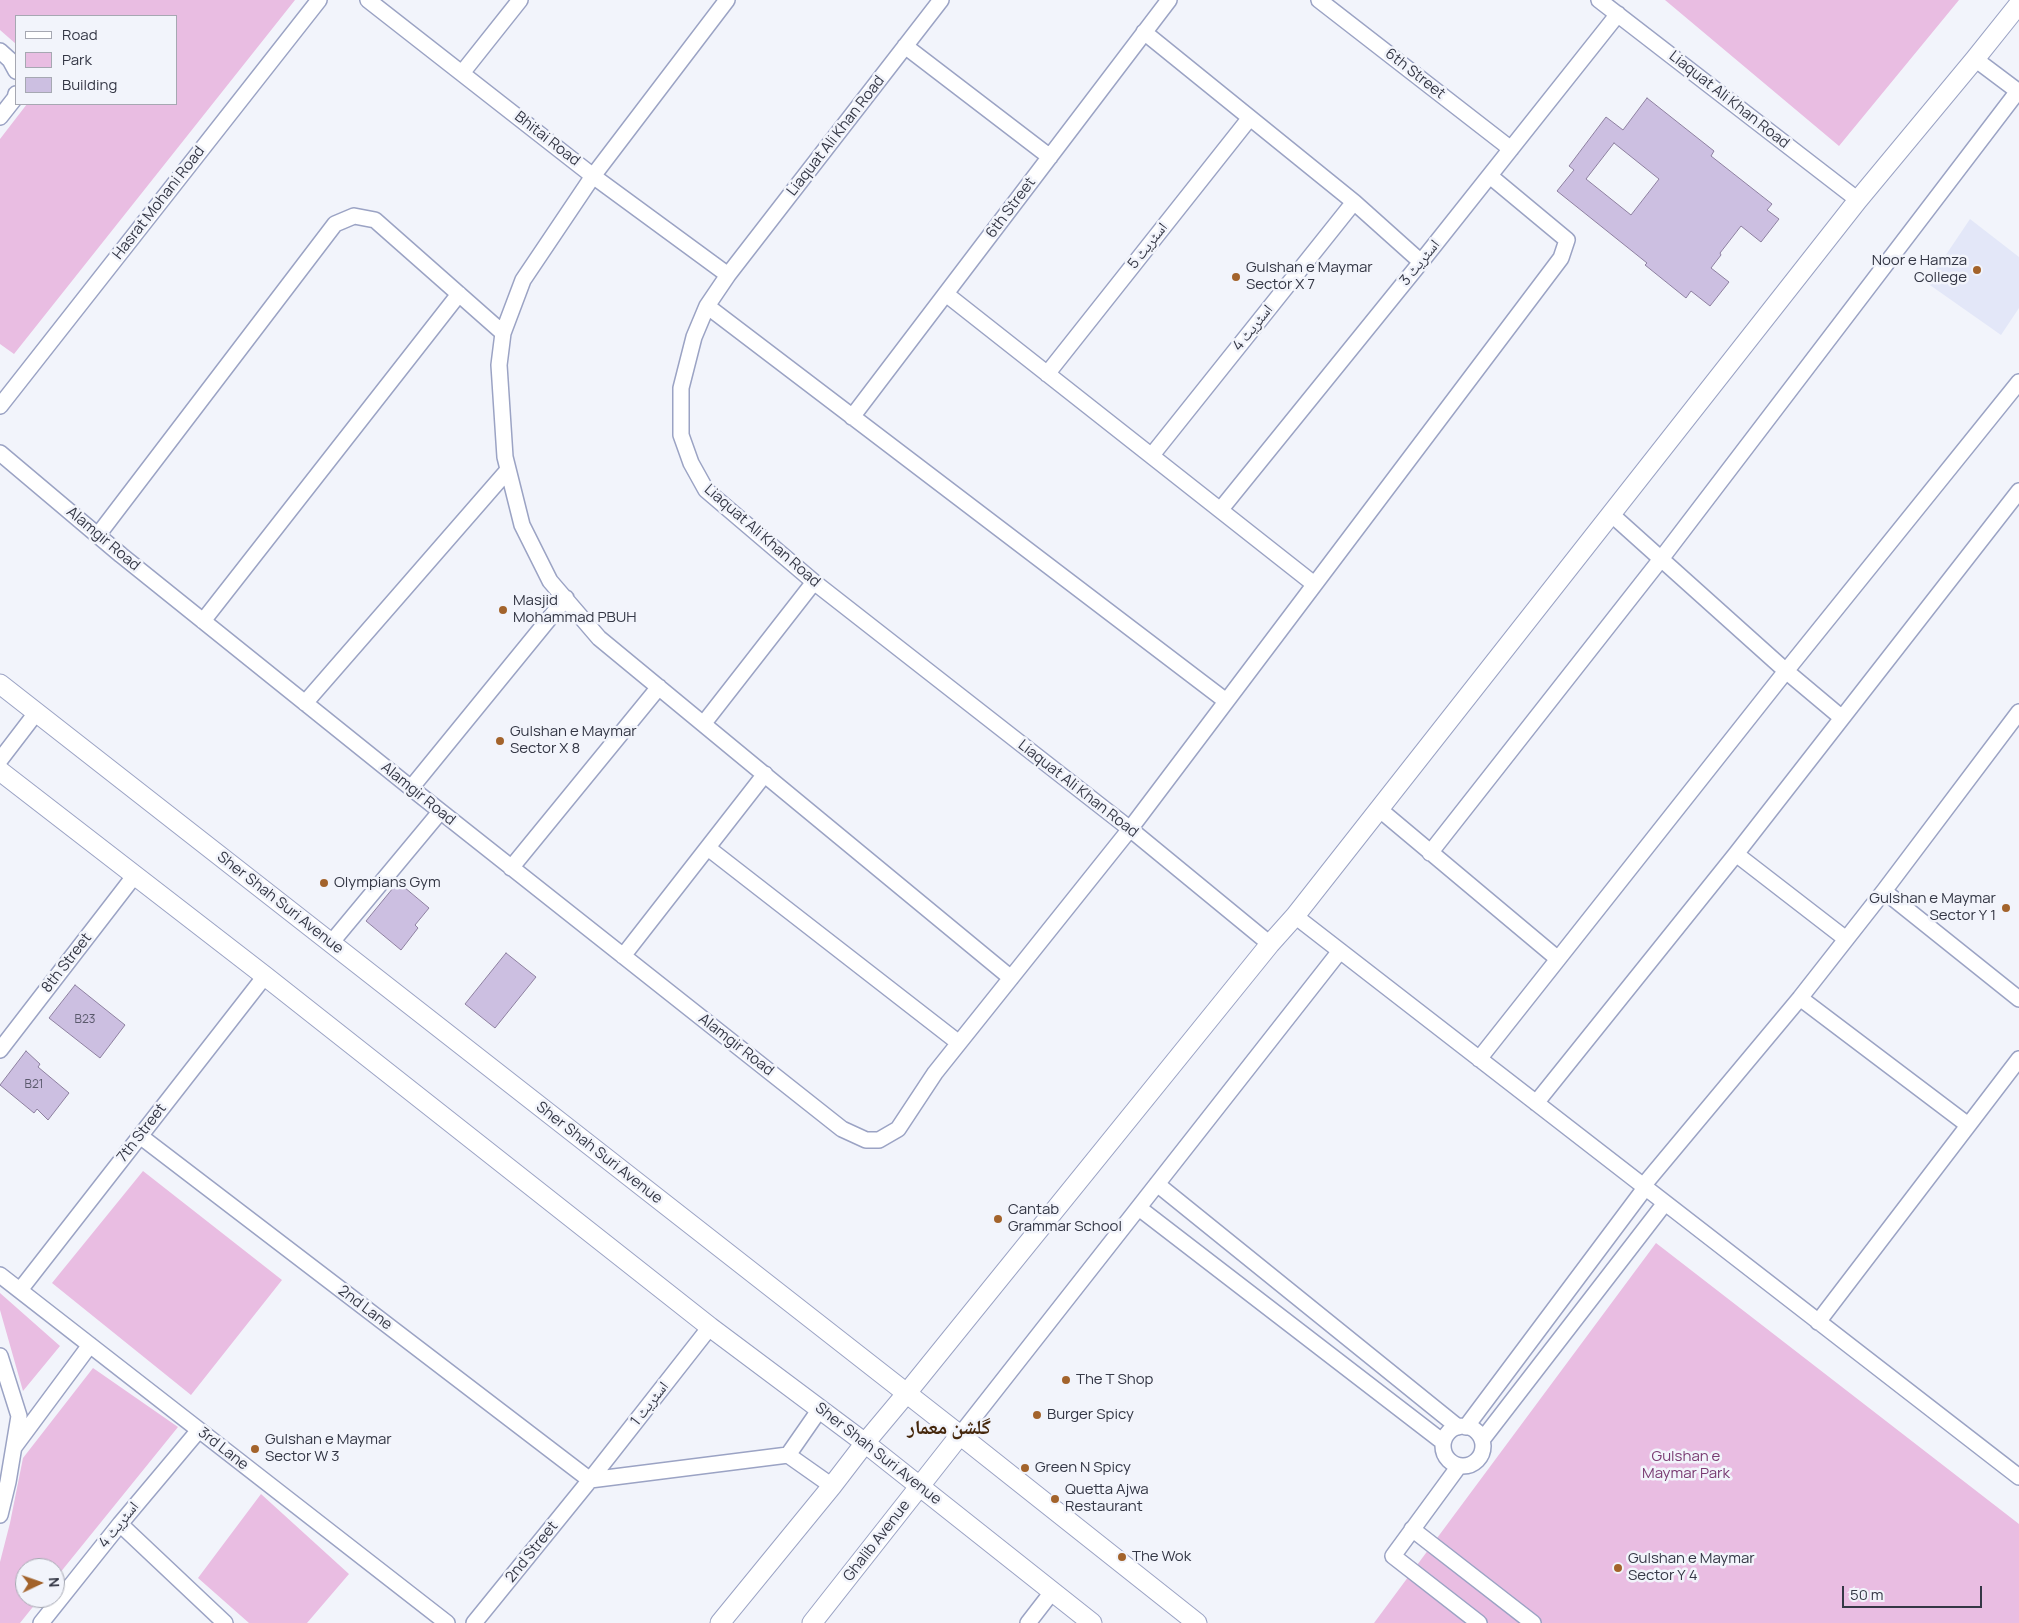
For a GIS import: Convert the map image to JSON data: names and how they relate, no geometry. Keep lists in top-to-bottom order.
{
  "streets": {
    "street": [
      "6th Street",
      "Liaquat Ali Khan Road",
      "Bhitai Road",
      "Hasrat Mohani Road",
      "اسٹریٹ 5",
      "اسٹریٹ 3",
      "اسٹریٹ 4",
      "Alamgir Road",
      "Sher Shah Suri Avenue",
      "8th Street",
      "7th Street",
      "2nd Lane",
      "اسٹریٹ 1",
      "3rd Lane",
      "Ghalib Avenue",
      "2nd Street"
    ]
  },
  "crossings": [
    ["6th Street", "اسٹریٹ 3"],
    ["Liaquat Ali Khan Road", "Bhitai Road"],
    ["Liaquat Ali Khan Road", "اسٹریٹ 3"],
    ["Liaquat Ali Khan Road", "Alamgir Road"],
    ["اسٹریٹ 3", "Alamgir Road"],
    ["اسٹریٹ 4", "3rd Lane"],
    ["Sher Shah Suri Avenue", "8th Street"],
    ["Sher Shah Suri Avenue", "7th Street"],
    ["Sher Shah Suri Avenue", "اسٹریٹ 1"],
    ["Sher Shah Suri Avenue", "Ghalib Avenue"],
    ["7th Street", "2nd Lane"],
    ["7th Street", "3rd Lane"],
    ["2nd Lane", "اسٹریٹ 1"],
    ["2nd Lane", "2nd Street"],
    ["اسٹریٹ 1", "2nd Street"]
  ],
  "districts": ["گلشن معمار"],
  "parks": ["Gulshan e Maymar Park"],
  "places": [
    "Noor e Hamza College",
    "Gulshan e Maymar Sector X 7",
    "Masjid Mohammad PBUH",
    "Gulshan e Maymar Sector X 8",
    "Olympians Gym",
    "Gulshan e Maymar Sector Y 1",
    "Cantab Grammar School",
    "The T Shop",
    "Burger Spicy",
    "Gulshan e Maymar Sector W 3",
    "Green N Spicy",
    "Quetta Ajwa Restaurant",
    "The Wok",
    "Gulshan e Maymar Sector Y 4"
  ],
  "house_numbers": ["B23", "B21"],
  "legend": ["Road", "Park", "Building"],
  "scale_bar": "50 m",
  "north": "right"
}
